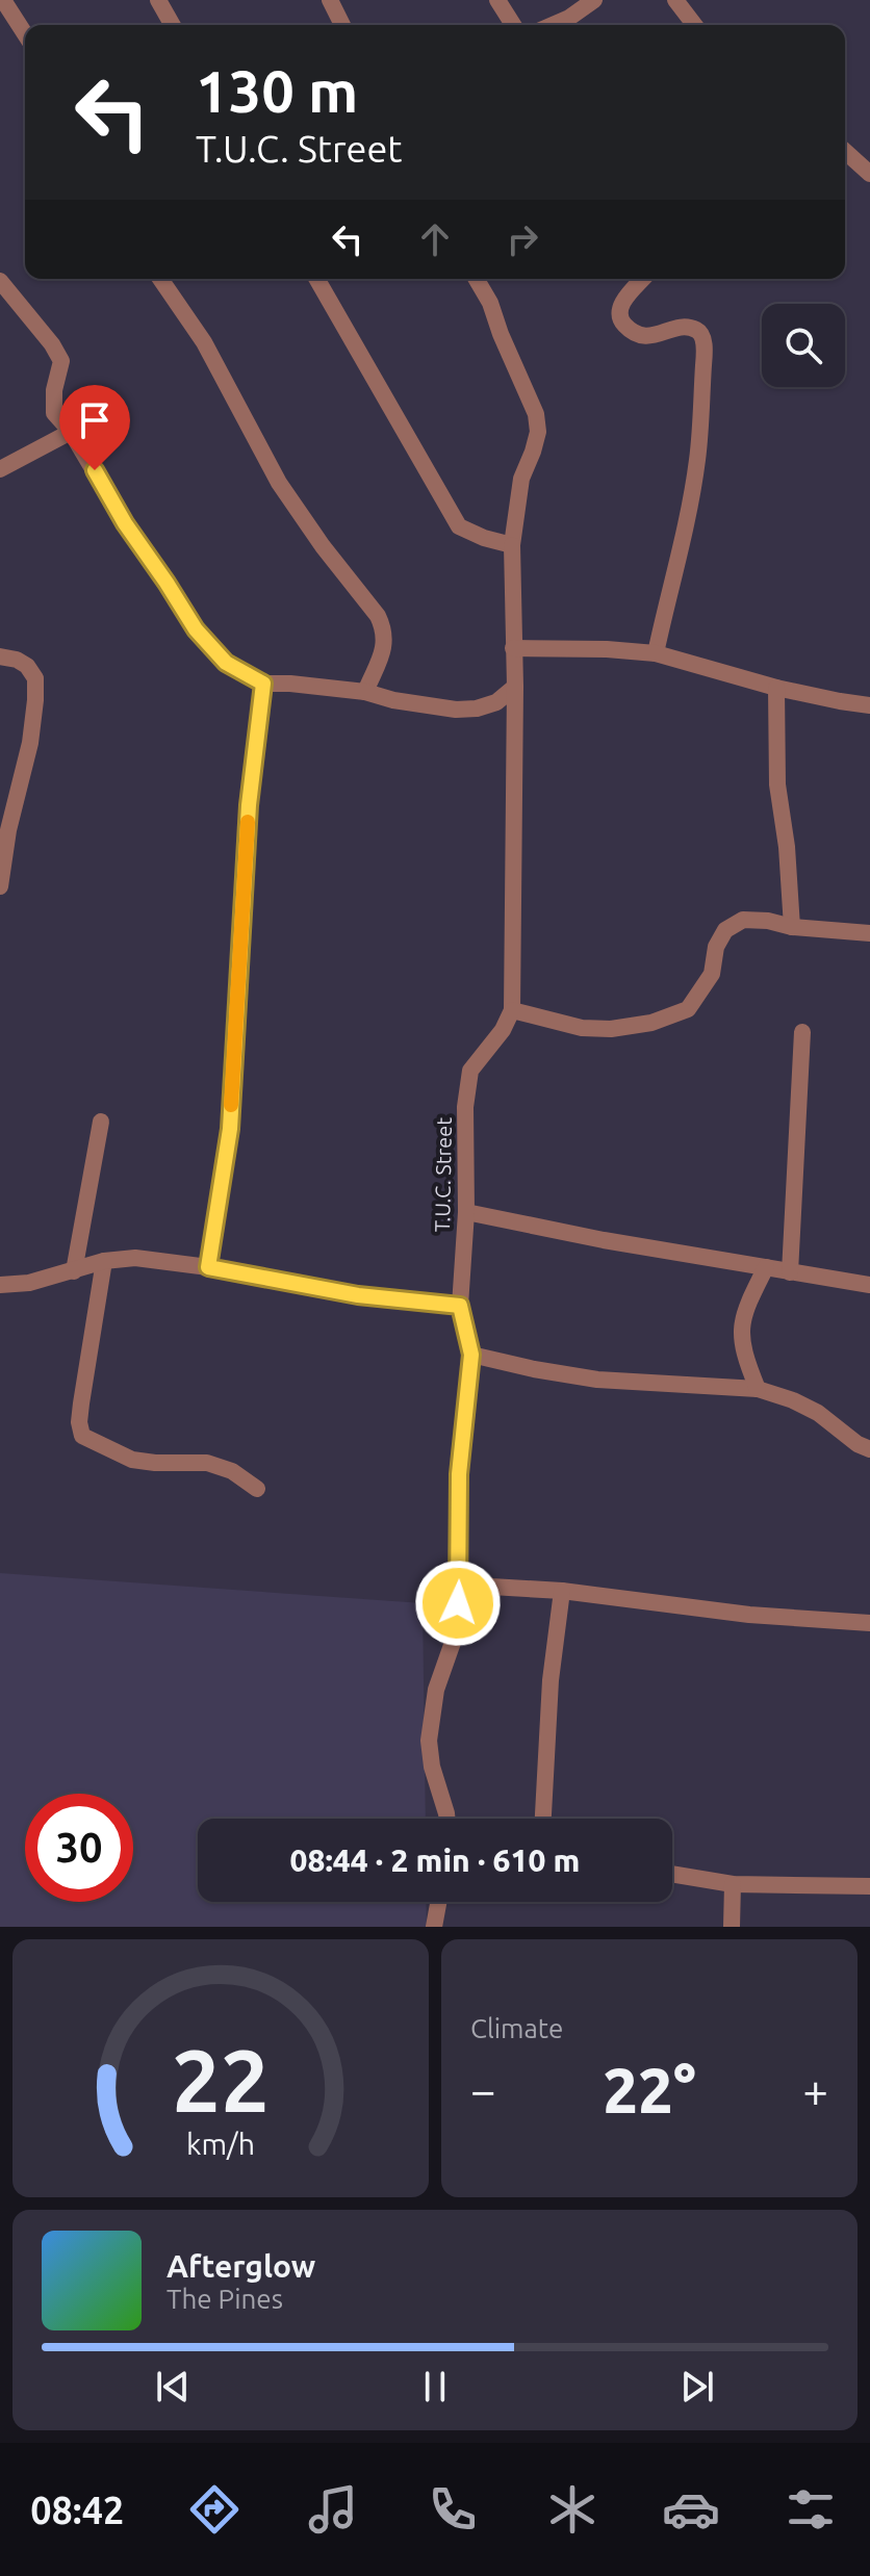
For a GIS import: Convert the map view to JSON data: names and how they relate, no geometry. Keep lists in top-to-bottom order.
{
  "streets": {
    "street": ["T.U.C. Street"]
  },
  "page": {
    "turn": ["130 m", "T.U.C. Street"],
    "limit": "30",
    "trip": "08:44 · 2 min · 610 m",
    "tile": "Climate",
    "heat": ["−", "22°", "+"],
    "song": ["Afterglow", "The Pines"],
    "tabs": "08:42",
    "gauge": ["22", "km/h"]
  }
}
